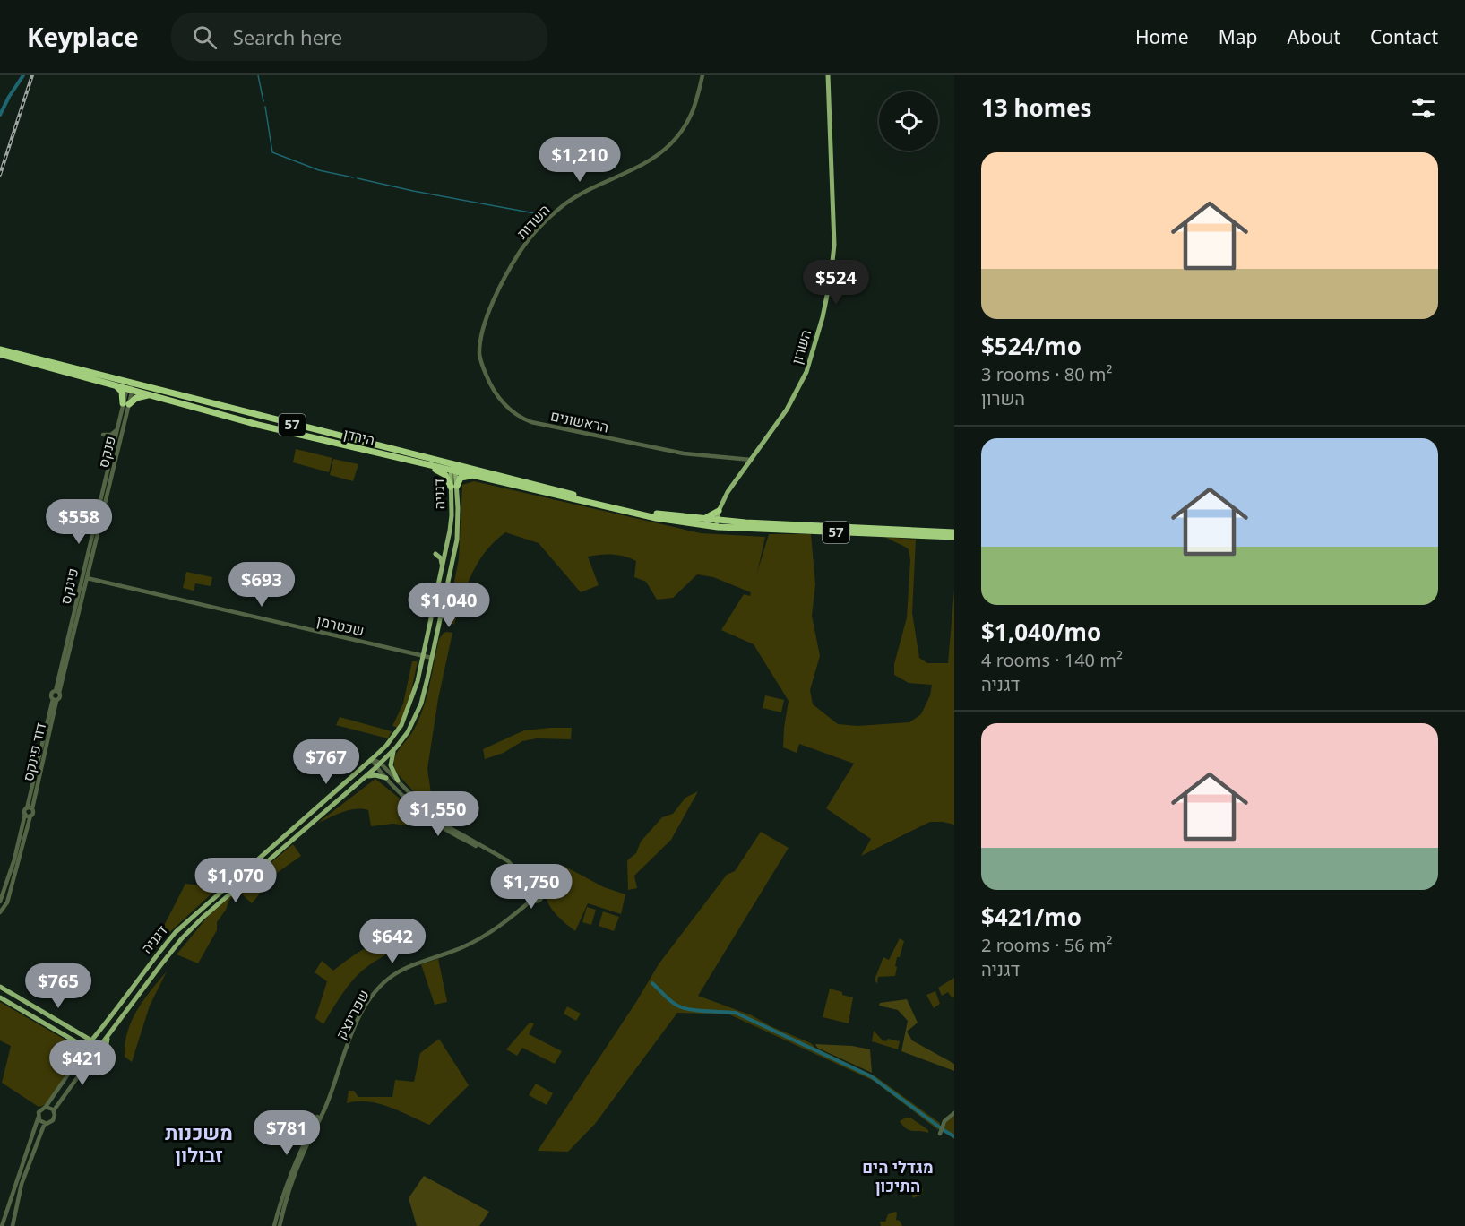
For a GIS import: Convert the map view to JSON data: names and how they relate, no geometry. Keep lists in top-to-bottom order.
{
  "streets": {
    "highway": ["57", "הירדן"],
    "main road": ["השרון", "דגניה"],
    "street": [
      "השדות",
      "הראשונים",
      "פנקס",
      "פינקס",
      "שכטרמן",
      "שפרינצק"
    ]
  },
  "crossings": [
    ["השדות", "הראשונים"],
    ["השרון", "הראשונים"],
    ["השרון", "57"],
    ["השרון", "הירדן"],
    ["57", "הירדן"],
    ["הירדן", "דגניה"],
    ["הירדן", "פינקס"],
    ["פנקס", "פינקס"],
    ["פנקס", "שכטרמן"],
    ["דגניה", "שכטרמן"]
  ],
  "districts": ["משכנות זבולון", "מגדלי הים התיכון"],
  "page": {
    "header": "Keyplace",
    "search": "Search here",
    "nav": [
      "Home",
      "Map",
      "About",
      "Contact"
    ],
    "heading": "13 homes",
    "price": [
      "$1,210",
      "$524",
      "$558",
      "$693",
      "$1,040",
      "$767",
      "$1,550",
      "$1,070",
      "$1,750",
      "$642",
      "$765",
      "$421",
      "$781"
    ],
    "list": [
      {
        "name": "$524/mo",
        "note": "3 rooms · 80 m² · השרון"
      },
      {
        "name": "$1,040/mo",
        "note": "4 rooms · 140 m² · דגניה"
      },
      {
        "name": "$421/mo",
        "note": "2 rooms · 56 m² · דגניה"
      }
    ]
  }
}
